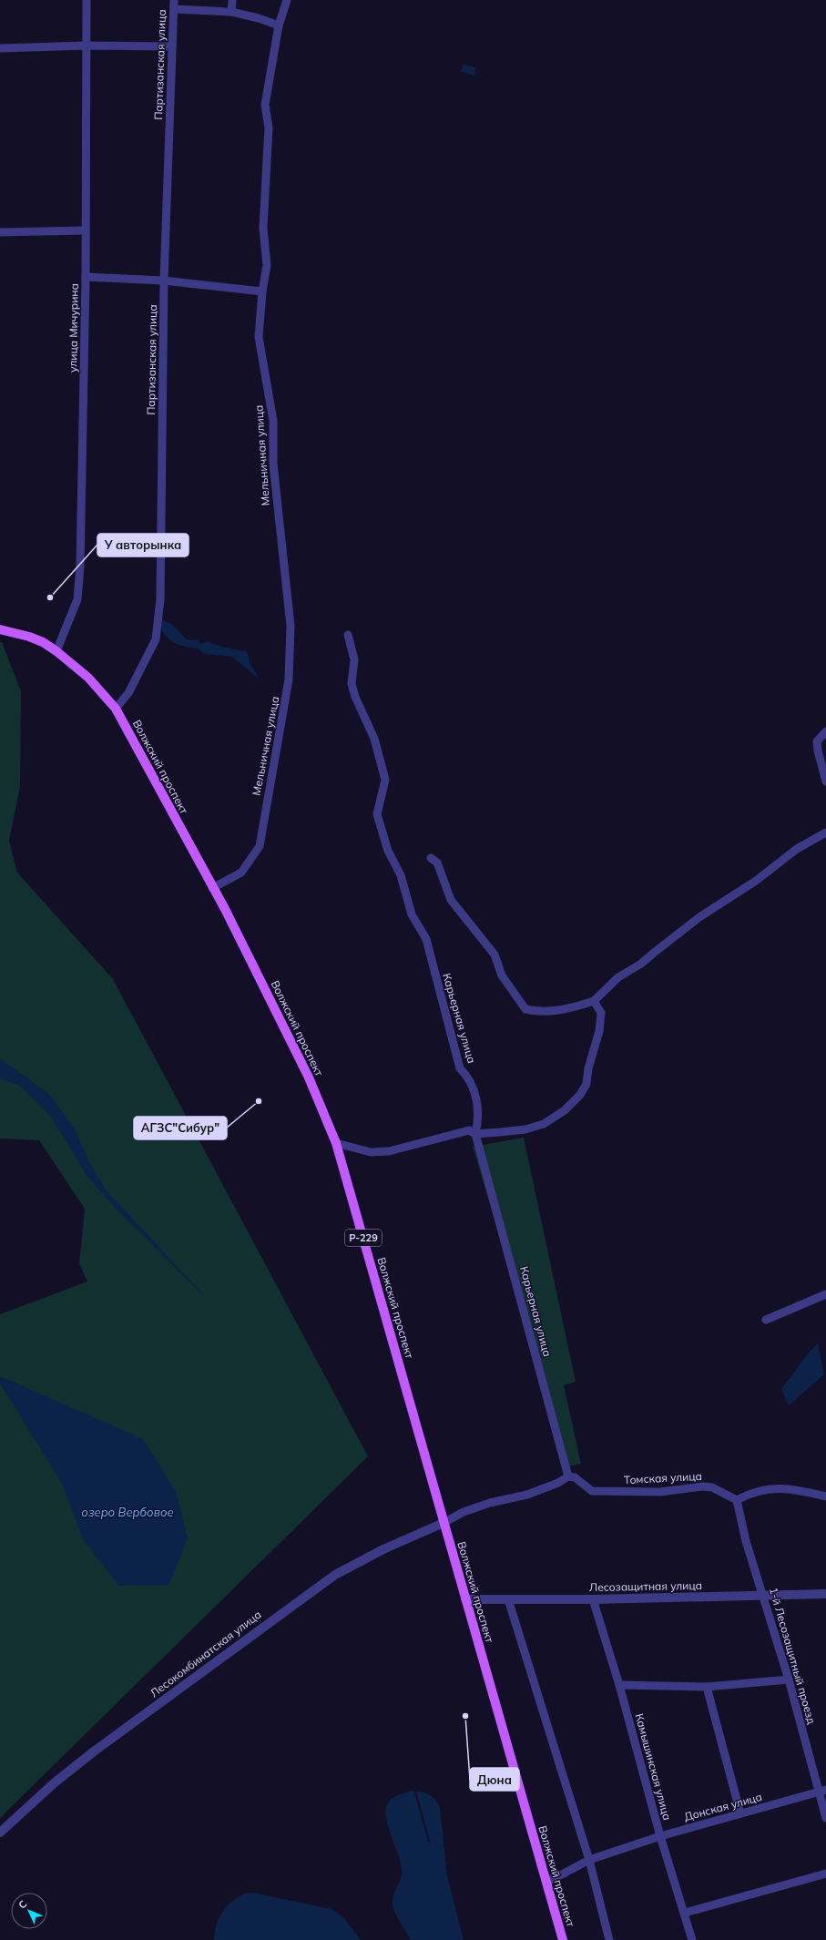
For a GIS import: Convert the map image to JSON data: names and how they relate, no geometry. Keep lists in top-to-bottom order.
{
  "streets": {
    "main road": ["Волжский проспект", "Р-229"],
    "street": [
      "Партизанская улица",
      "улица Мичурина",
      "Мельничная улица",
      "Карьерная улица",
      "Томская улица",
      "Лесозащитная улица",
      "Лесокомбинатская улица",
      "1-й Лесозащитный проезд",
      "Камышинская улица",
      "Донская улица"
    ]
  },
  "crossings": [
    ["Партизанская улица", "Волжский проспект"],
    ["улица Мичурина", "Волжский проспект"],
    ["Мельничная улица", "Волжский проспект"],
    ["Волжский проспект", "Лесозащитная улица"],
    ["Волжский проспект", "Лесокомбинатская улица"],
    ["Волжский проспект", "Донская улица"],
    ["Карьерная улица", "Томская улица"],
    ["Томская улица", "1-й Лесозащитный проезд"],
    ["Лесозащитная улица", "1-й Лесозащитный проезд"],
    ["Лесозащитная улица", "Камышинская улица"],
    ["1-й Лесозащитный проезд", "Донская улица"],
    ["Камышинская улица", "Донская улица"]
  ],
  "water": ["озеро Вербовое"],
  "places": ["У авторынка", "АГЗС\"Сибур\"", "Дюна"],
  "north": "top left"
}
